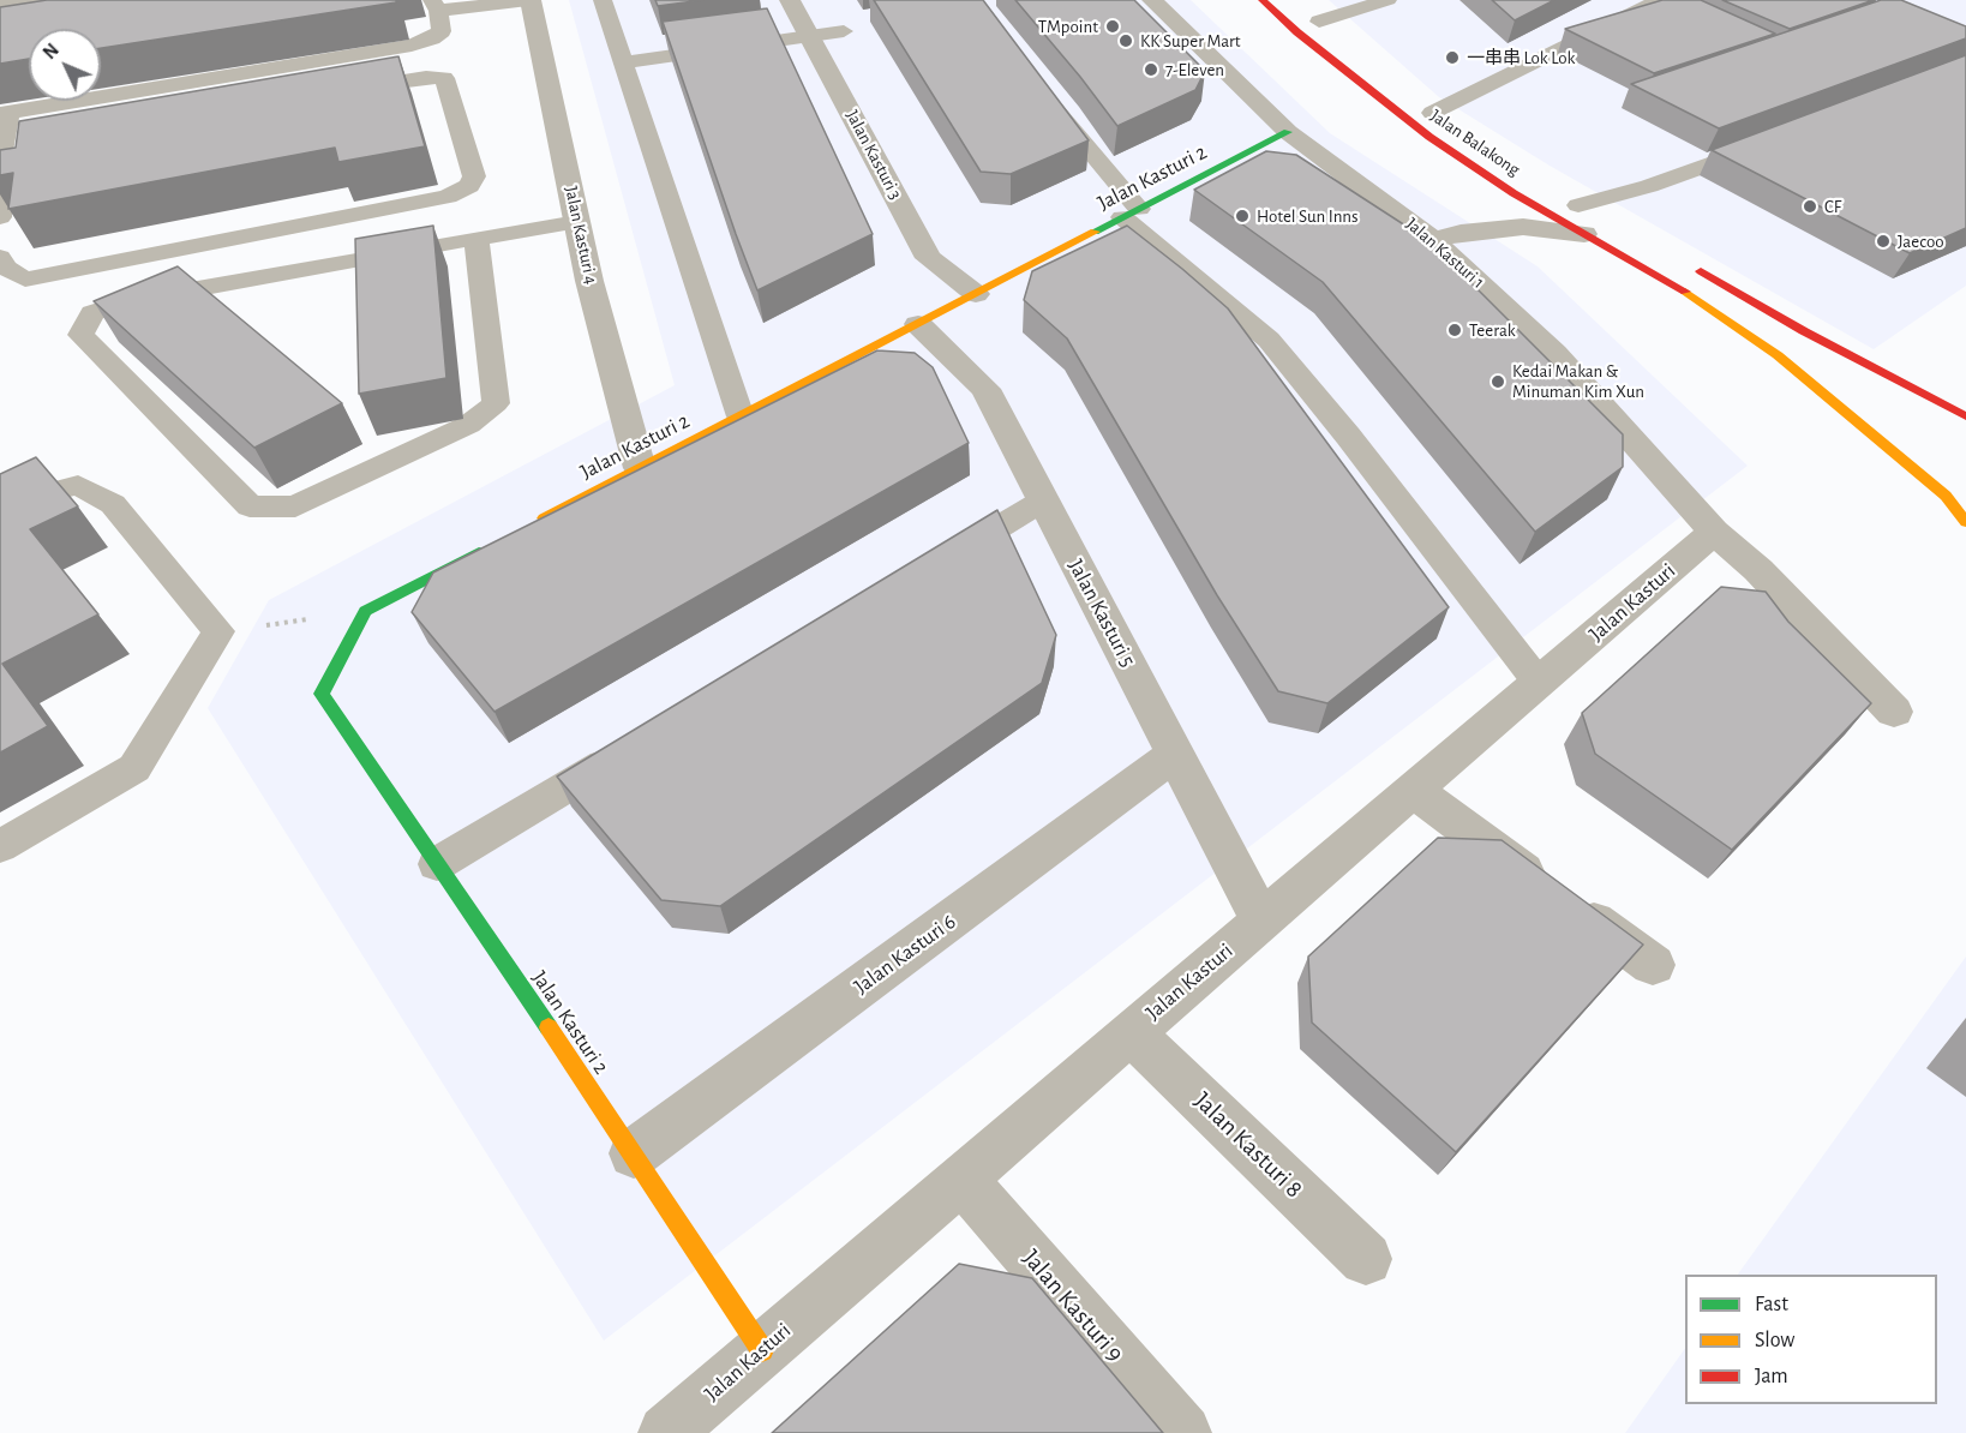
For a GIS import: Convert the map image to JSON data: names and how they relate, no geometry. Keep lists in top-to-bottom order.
{
  "streets": {
    "main road": ["Jalan Balakong", "Jalan Kasturi 2"],
    "street": [
      "Jalan Kasturi 3",
      "Jalan Kasturi 4",
      "Jalan Kasturi 1",
      "Jalan Kasturi",
      "Jalan Kasturi 5",
      "Jalan Kasturi 6",
      "Jalan Kasturi 8",
      "Jalan Kasturi 9"
    ]
  },
  "crossings": [
    ["Jalan Kasturi 3", "Jalan Kasturi 2"],
    ["Jalan Kasturi 2", "Jalan Kasturi 4"],
    ["Jalan Kasturi 2", "Jalan Kasturi 1"],
    ["Jalan Kasturi 2", "Jalan Kasturi"],
    ["Jalan Kasturi 2", "Jalan Kasturi 5"],
    ["Jalan Kasturi 2", "Jalan Kasturi 6"],
    ["Jalan Kasturi 1", "Jalan Kasturi"],
    ["Jalan Kasturi", "Jalan Kasturi 5"],
    ["Jalan Kasturi", "Jalan Kasturi 8"],
    ["Jalan Kasturi", "Jalan Kasturi 9"],
    ["Jalan Kasturi 5", "Jalan Kasturi 6"]
  ],
  "places": [
    "TMpoint",
    "KK Super Mart",
    "一串串 Lok Lok",
    "7-Eleven",
    "CF",
    "Hotel Sun Inns",
    "Jaecoo",
    "Teerak",
    "Kedai Makan & Minuman Kim Xun"
  ],
  "legend": ["Fast", "Slow", "Jam"],
  "north": "top left"
}
